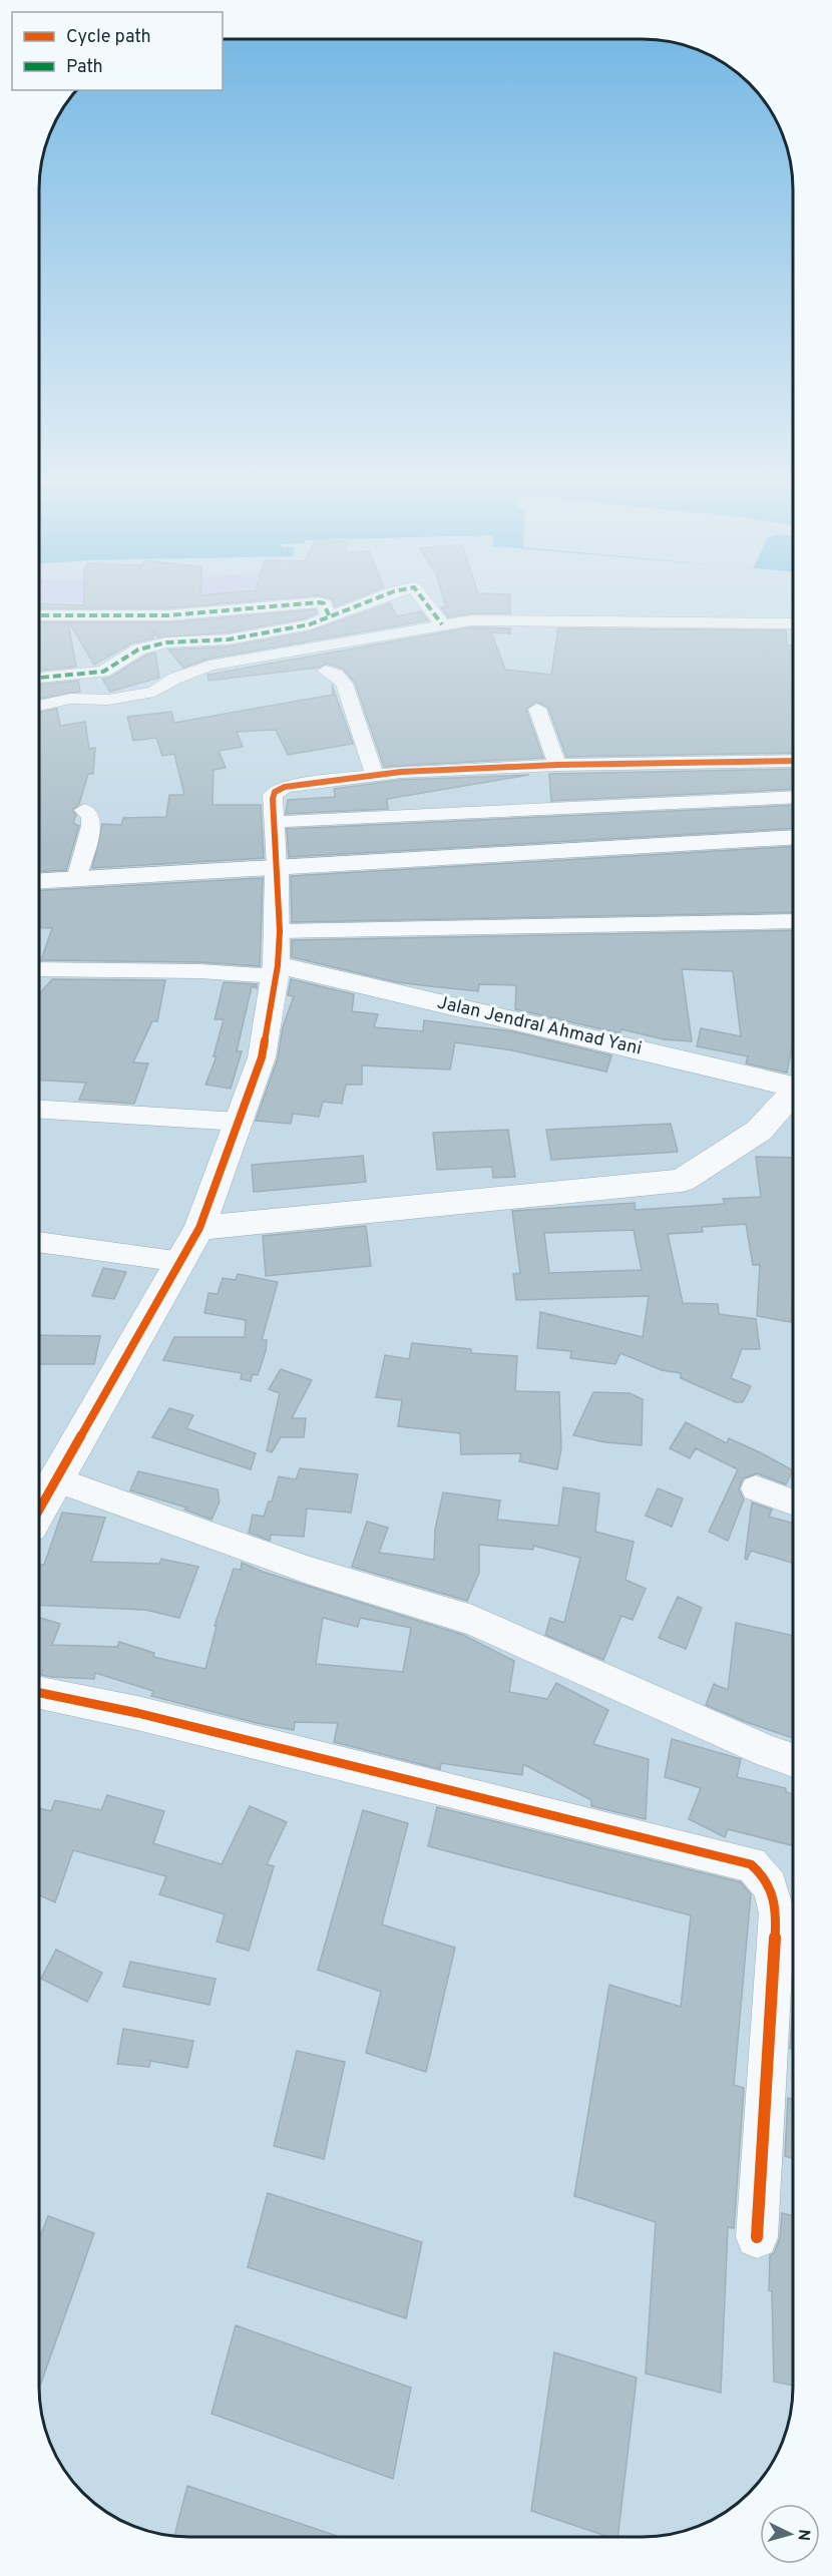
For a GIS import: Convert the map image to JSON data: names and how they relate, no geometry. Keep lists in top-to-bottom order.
{
  "streets": {
    "main road": ["Jalan Jendral Ahmad Yani"]
  },
  "legend": ["Cycle path", "Path"],
  "north": "right"
}
